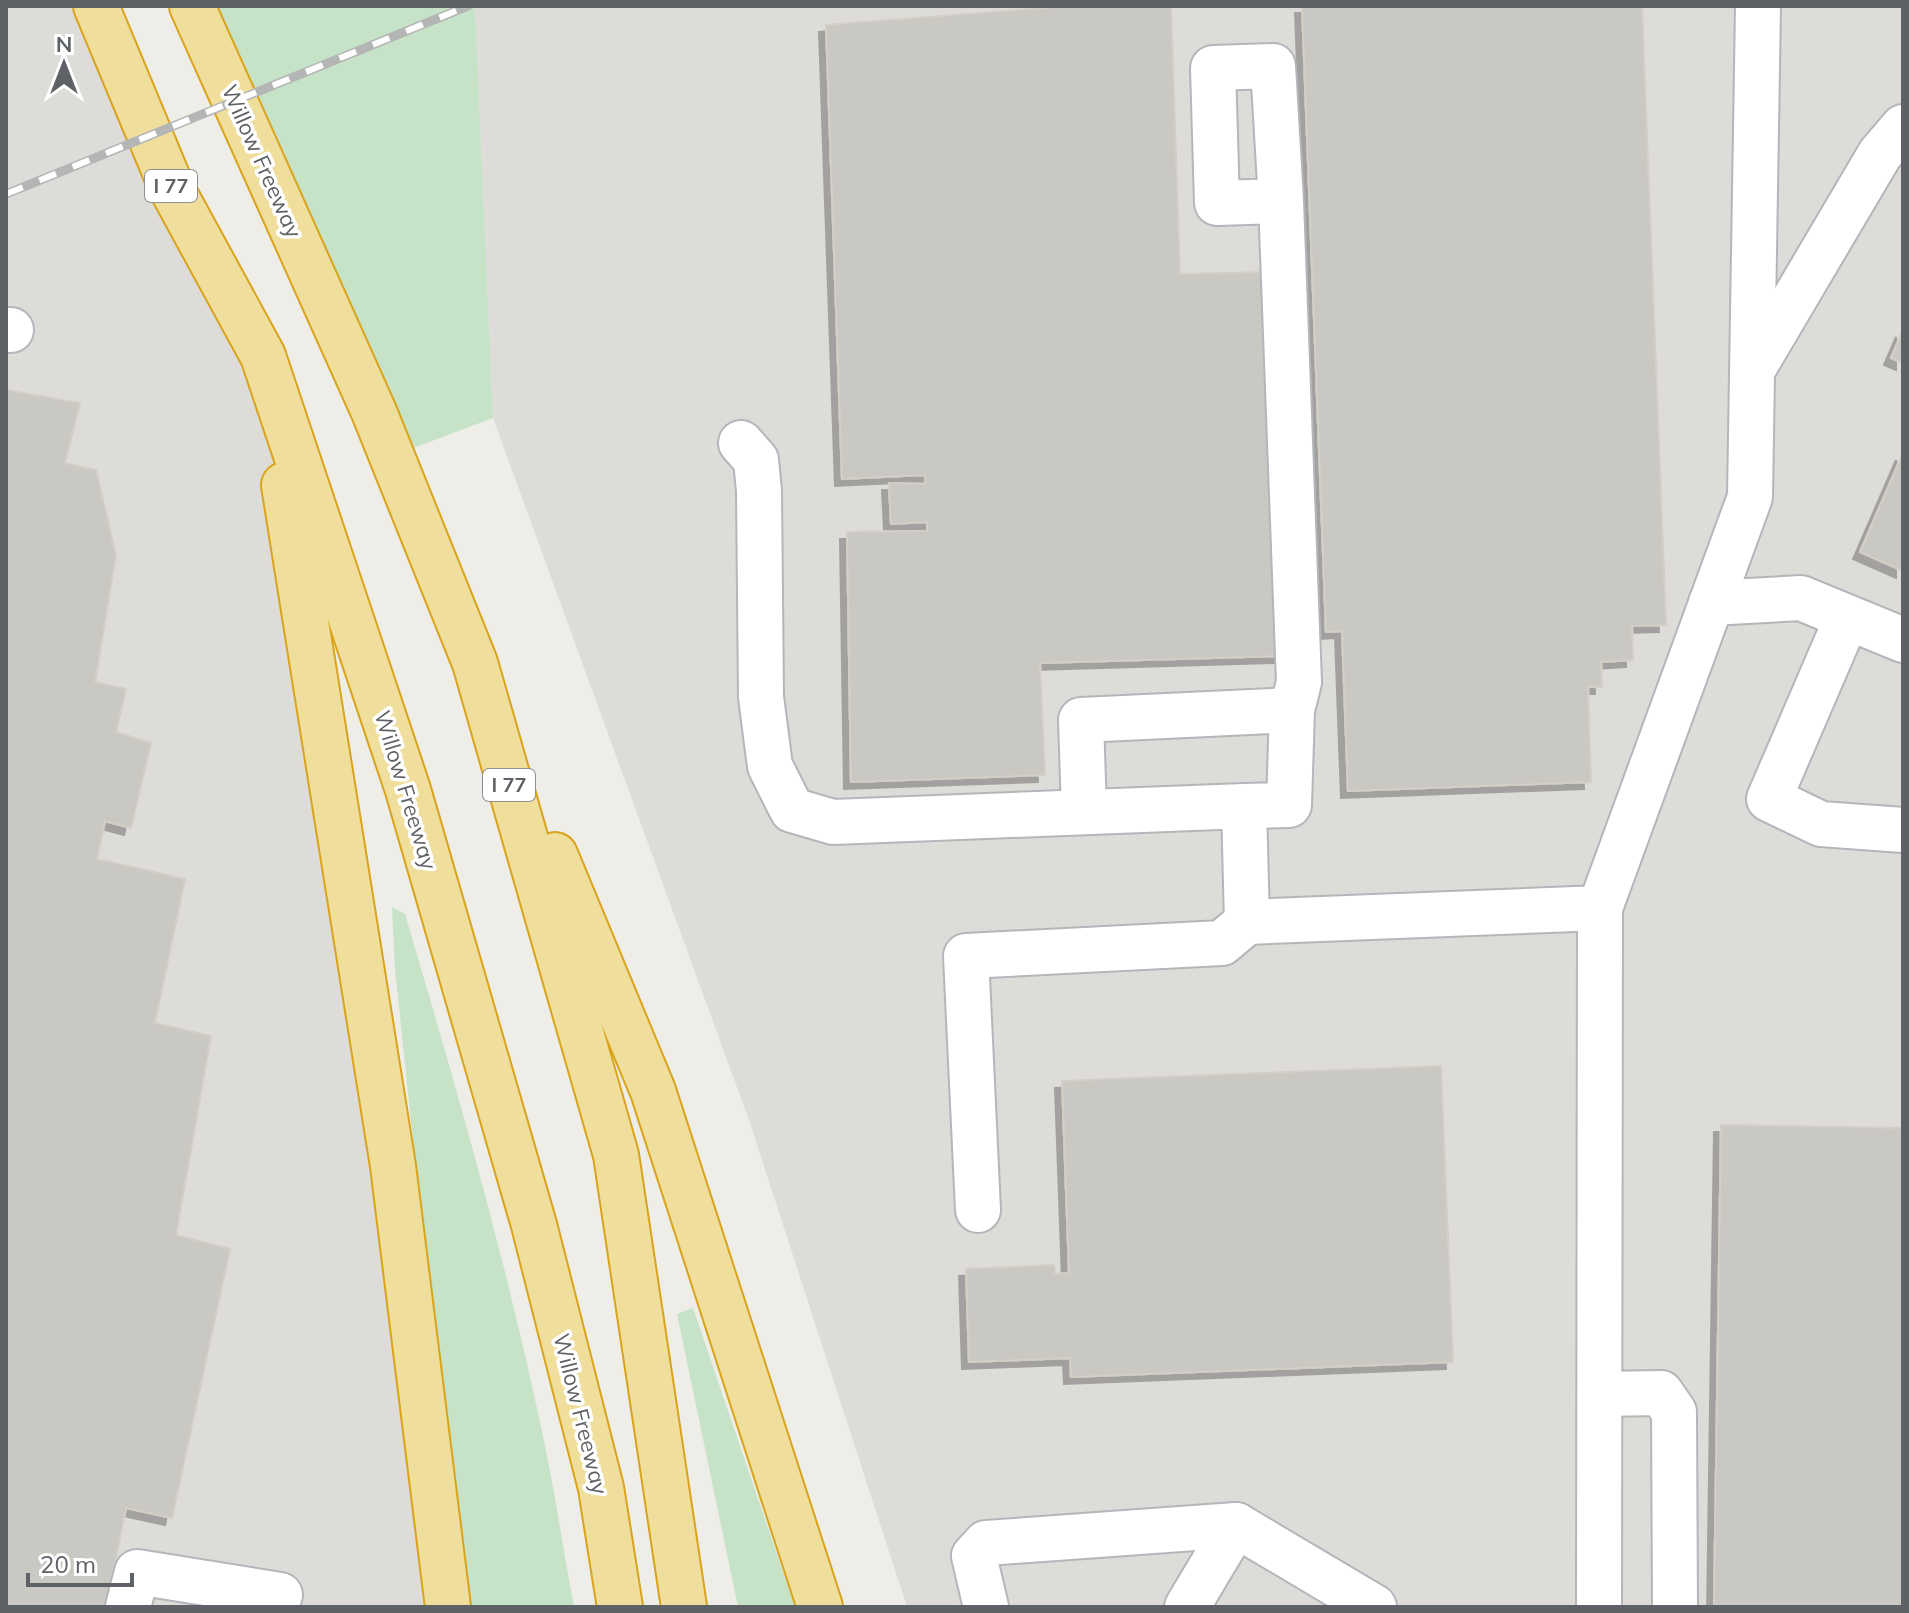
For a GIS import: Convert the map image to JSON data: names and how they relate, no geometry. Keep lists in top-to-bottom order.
{
  "streets": {
    "highway": ["Willow Freeway", "I 77"]
  },
  "scale_bar": "20 m",
  "north": "top"
}
